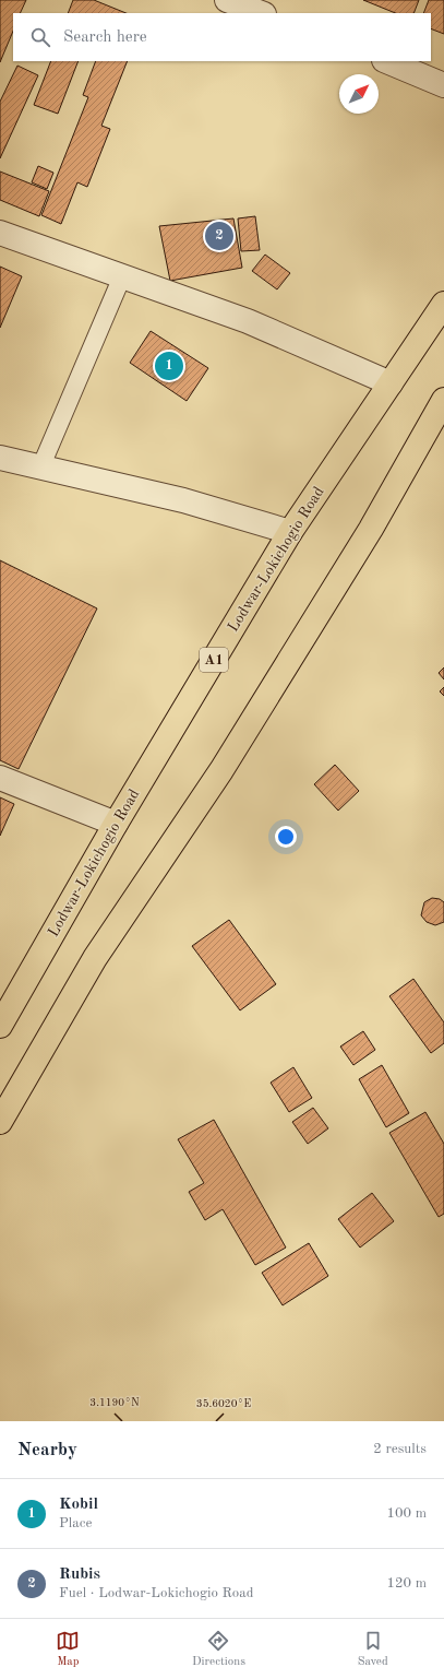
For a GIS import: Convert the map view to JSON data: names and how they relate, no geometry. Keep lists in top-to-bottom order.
{
  "streets": {
    "highway": ["Lodwar-Lokichogio Road", "A1"]
  },
  "north": "top right",
  "page": {
    "search": "Search here",
    "pins": ["2", "1"],
    "heading": ["Nearby", "2 results"],
    "list": [
      {
        "mark": "1",
        "name": "Kobil",
        "note": "Place",
        "value": "100 m"
      },
      {
        "mark": "2",
        "name": "Rubis",
        "note": "Fuel · Lodwar-Lokichogio Road",
        "value": "120 m"
      }
    ],
    "nav": ["Map", "Directions", "Saved"]
  },
  "coordinates": ["3.1190°N", "35.6020°E"]
}
